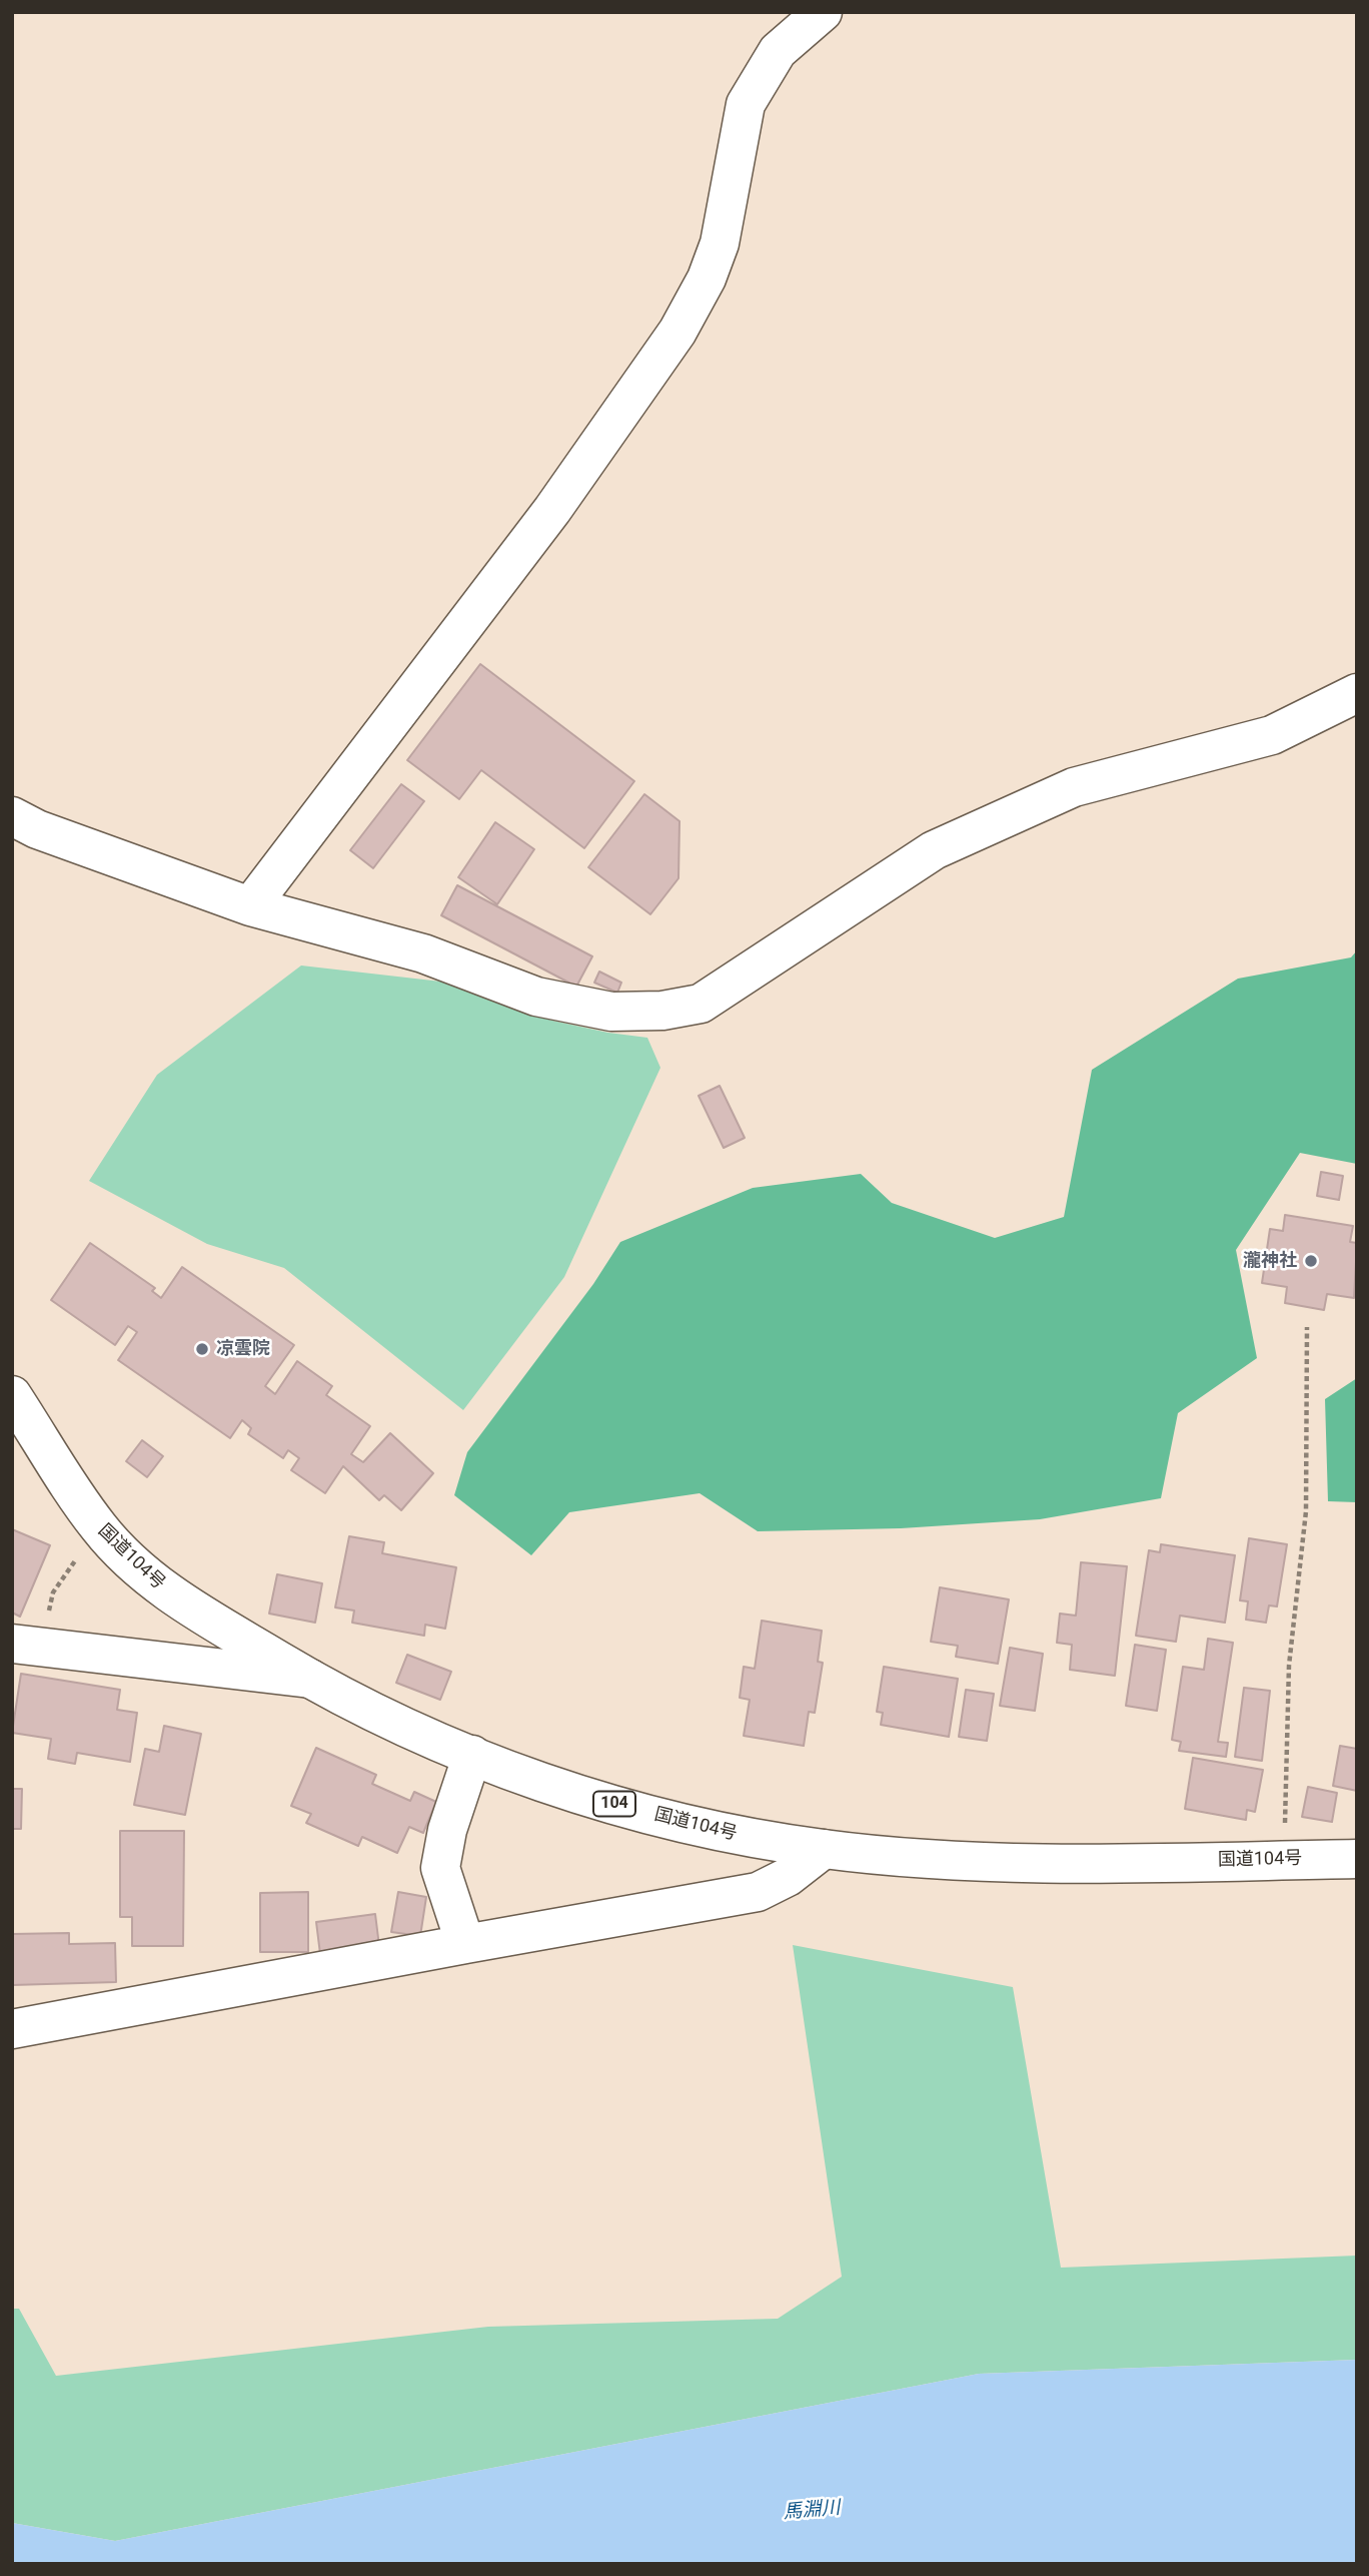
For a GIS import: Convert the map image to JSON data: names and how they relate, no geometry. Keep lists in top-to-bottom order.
{
  "streets": {
    "main road": ["国道104号", "104"]
  },
  "water": ["馬淵川"],
  "places": ["瀧神社", "凉雲院"]
}
